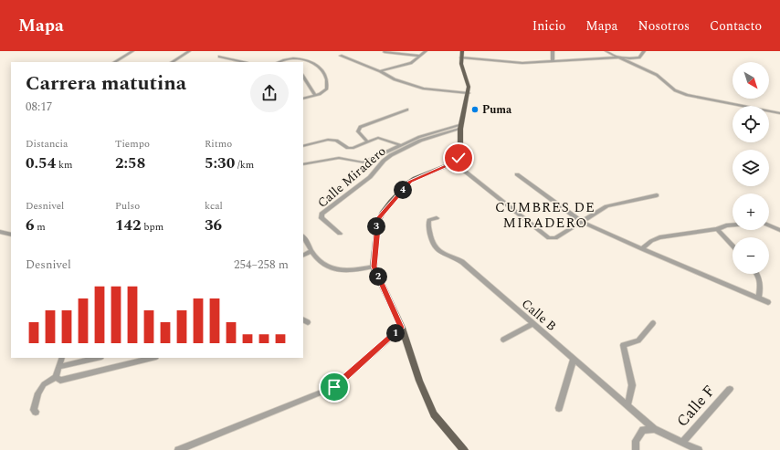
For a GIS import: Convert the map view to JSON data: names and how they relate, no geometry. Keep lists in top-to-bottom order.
{
  "streets": {
    "street": ["Calle Miradero", "Calle B", "Calle F"]
  },
  "crossings": [
    ["Calle B", "Calle F"]
  ],
  "districts": ["CUMBRES DE MIRADERO"],
  "places": ["Puma"],
  "north": "bottom right",
  "page": {
    "header": "Mapa",
    "nav": [
      "Inicio",
      "Mapa",
      "Nosotros",
      "Contacto"
    ],
    "map_buttons": ["+", "−"],
    "heading": ["Carrera matutina", "08:17"],
    "stats": [
      ["Distancia", "0.54 km"],
      ["Tiempo", "2:58"],
      ["Ritmo", "5:30 /km"],
      ["Desnivel", "6 m"],
      ["Pulso", "142 bpm"],
      ["kcal", "36"]
    ],
    "pins": [
      "4",
      "3",
      "2",
      "1"
    ],
    "chart": ["Desnivel", "254–258 m"]
  }
}
